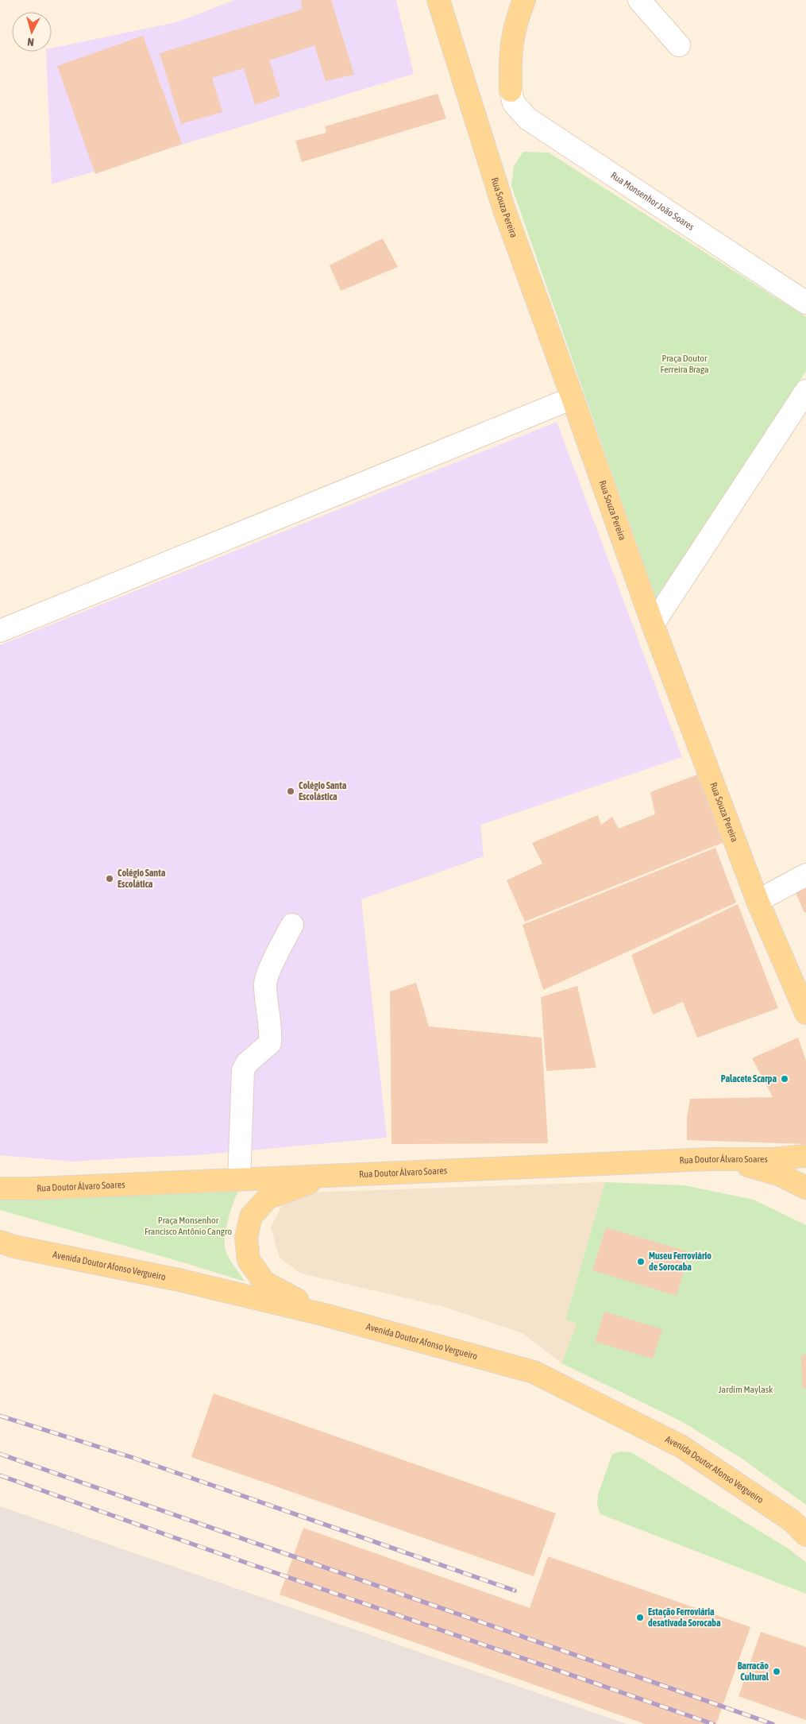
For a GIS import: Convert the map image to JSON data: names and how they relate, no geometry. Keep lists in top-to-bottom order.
{
  "streets": {
    "main road": ["Rua Souza Pereira", "Rua Doutor Álvaro Soares", "Avenida Doutor Afonso Vergueiro"],
    "street": ["Rua Monsenhor João Soares"]
  },
  "parks": ["Praça Doutor Ferreira Braga", "Praça Monsenhor Francisco Antônio Cangro", "Jardim Maylask"],
  "places": [
    "Colégio Santa Escolástica",
    "Colégio Santa Escolática",
    "Palacete Scarpa",
    "Museu Ferroviário de Sorocaba",
    "Estação Ferroviária desativada Sorocaba",
    "Barracão Cultural"
  ],
  "north": "bottom"
}
